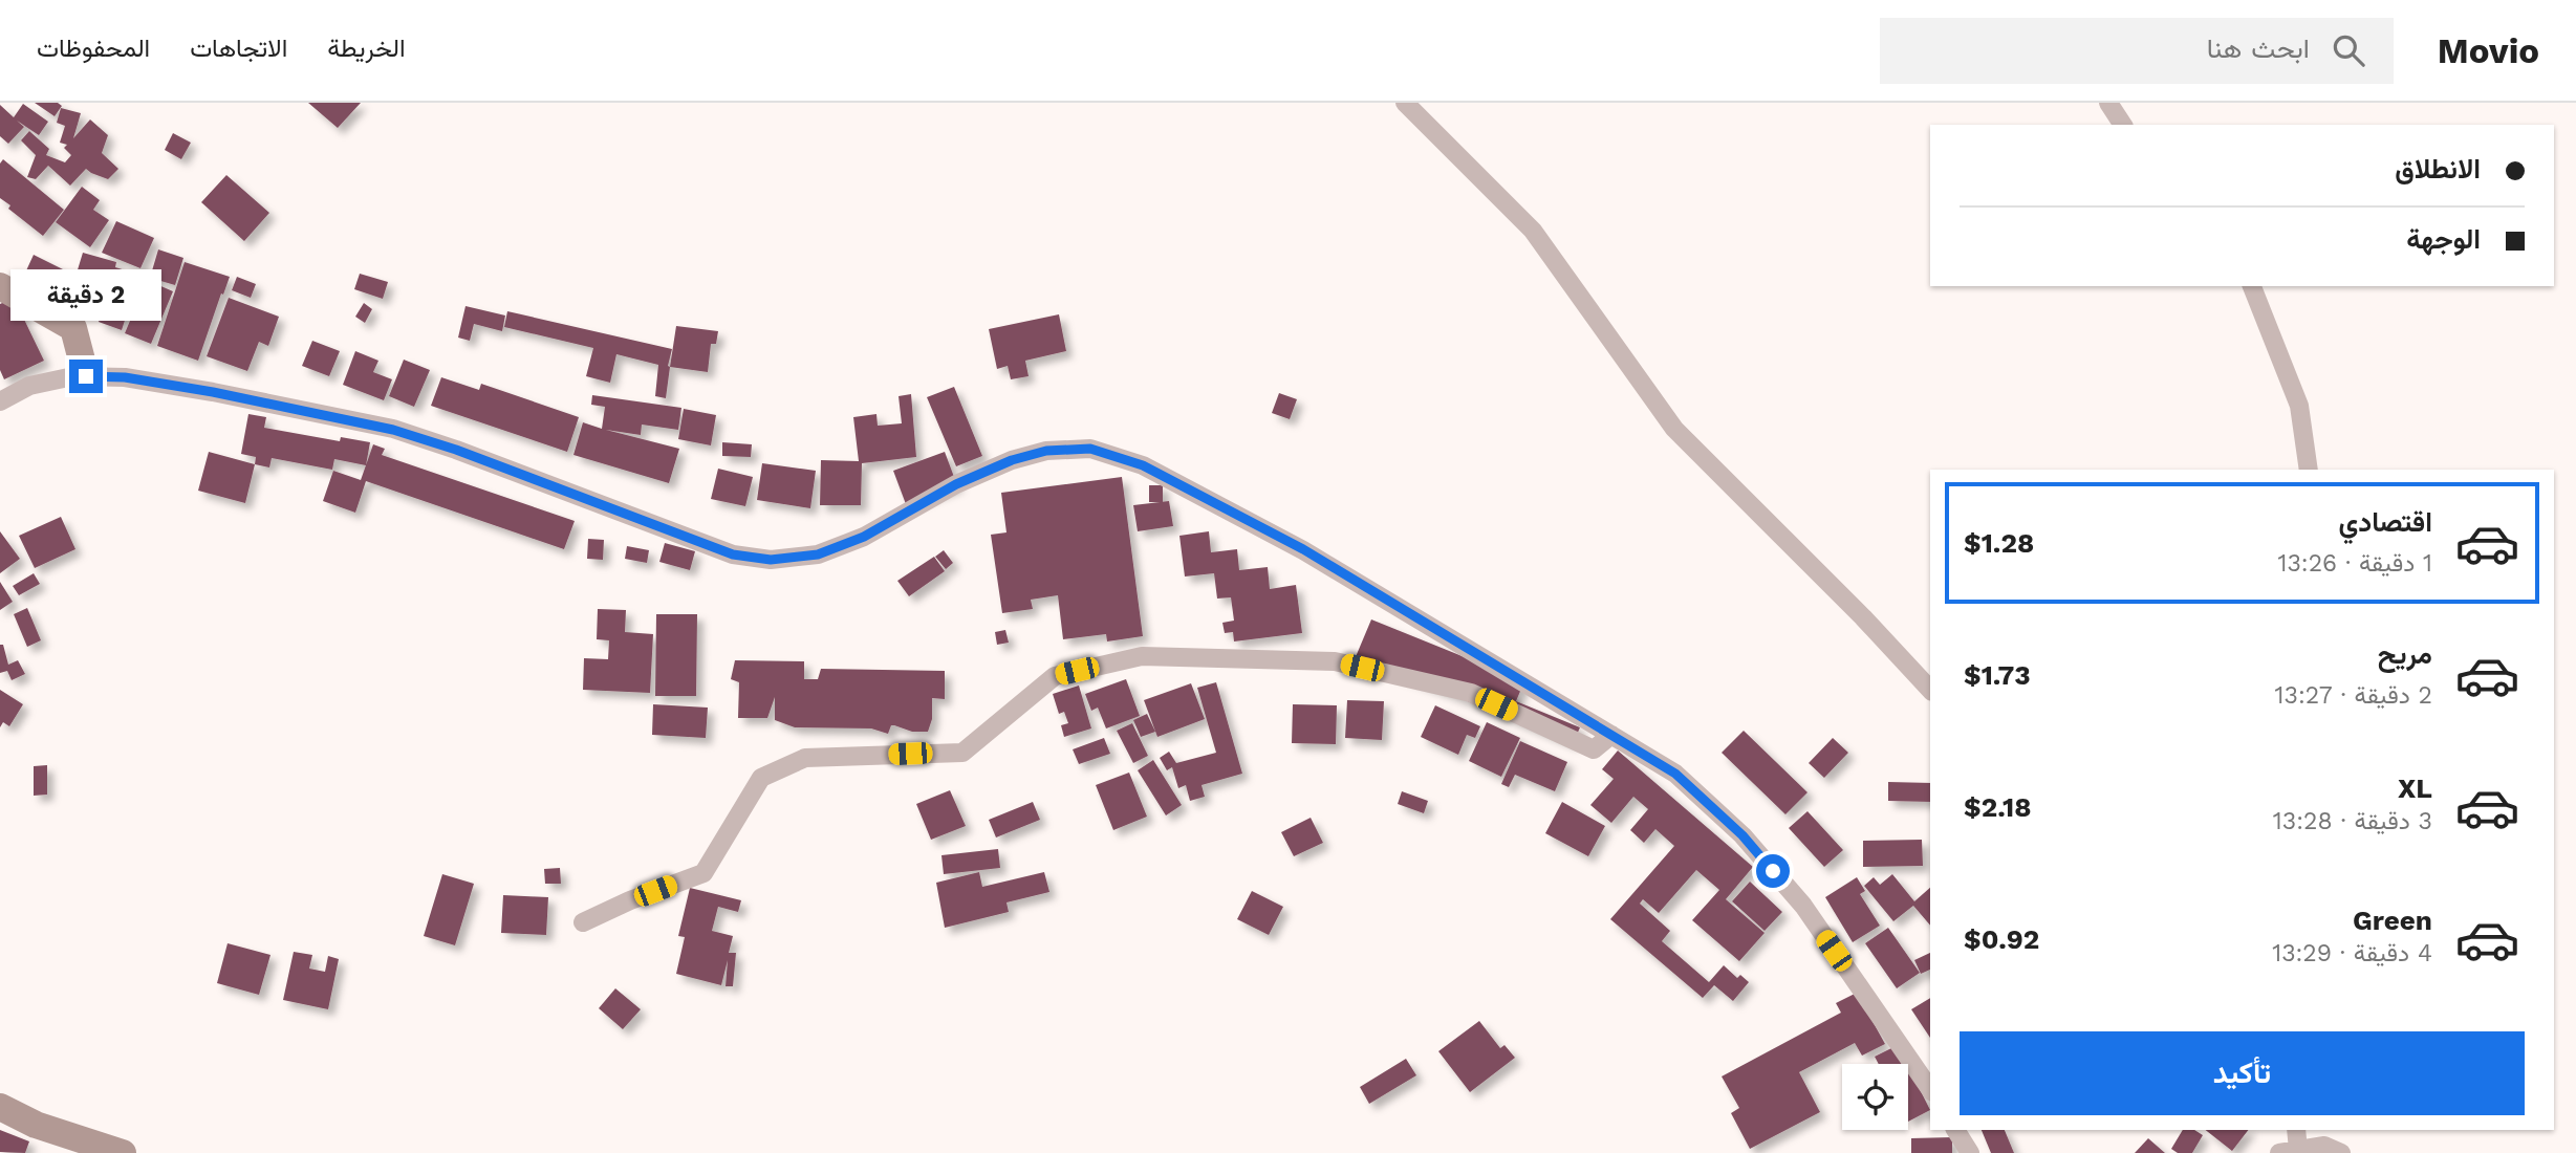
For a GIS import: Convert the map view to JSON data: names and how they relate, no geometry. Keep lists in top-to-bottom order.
{
  "page": {
    "header": "Movio",
    "search": "ابحث هنا",
    "nav": ["الخريطة", "الاتجاهات", "المحفوظات"],
    "banner": ["الانطلاق", "الوجهة"],
    "bubble": "2 دقيقة",
    "list": [
      {
        "name": "اقتصادي",
        "note": "1 دقيقة · 13:26",
        "value": "$1.28"
      },
      {
        "name": "مريح",
        "note": "2 دقيقة · 13:27",
        "value": "$1.73"
      },
      {
        "name": "XL",
        "note": "3 دقيقة · 13:28",
        "value": "$2.18"
      },
      {
        "name": "Green",
        "note": "4 دقيقة · 13:29",
        "value": "$0.92"
      }
    ],
    "buttons": "تأكيد"
  }
}
